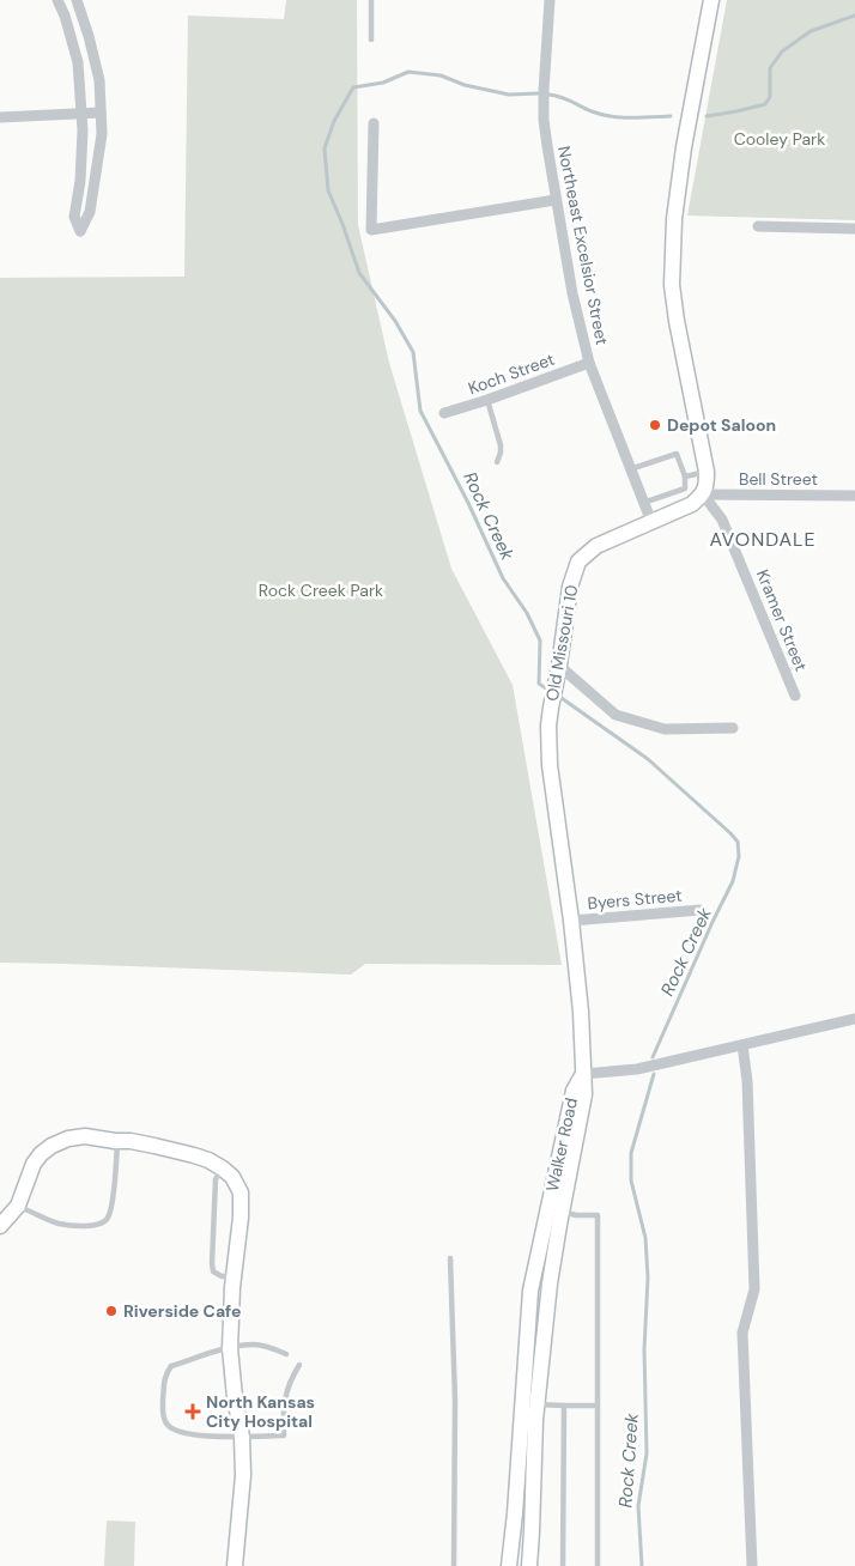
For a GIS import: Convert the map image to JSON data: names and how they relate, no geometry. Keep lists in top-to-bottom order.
{
  "streets": {
    "street": [
      "Northeast Excelsior Street",
      "Koch Street",
      "Bell Street",
      "Kramer Street",
      "Old Missouri 10",
      "Byers Street",
      "Walker Road"
    ]
  },
  "crossings": [
    ["Northeast Excelsior Street", "Koch Street"],
    ["Northeast Excelsior Street", "Old Missouri 10"],
    ["Bell Street", "Kramer Street"],
    ["Bell Street", "Old Missouri 10"],
    ["Kramer Street", "Old Missouri 10"],
    ["Old Missouri 10", "Byers Street"],
    ["Old Missouri 10", "Walker Road"]
  ],
  "districts": ["AVONDALE"],
  "water": ["Rock Creek"],
  "parks": ["Cooley Park", "Rock Creek Park"],
  "places": {
    "other": ["Depot Saloon", "Riverside Cafe"],
    "health": ["North Kansas City Hospital"]
  }
}
